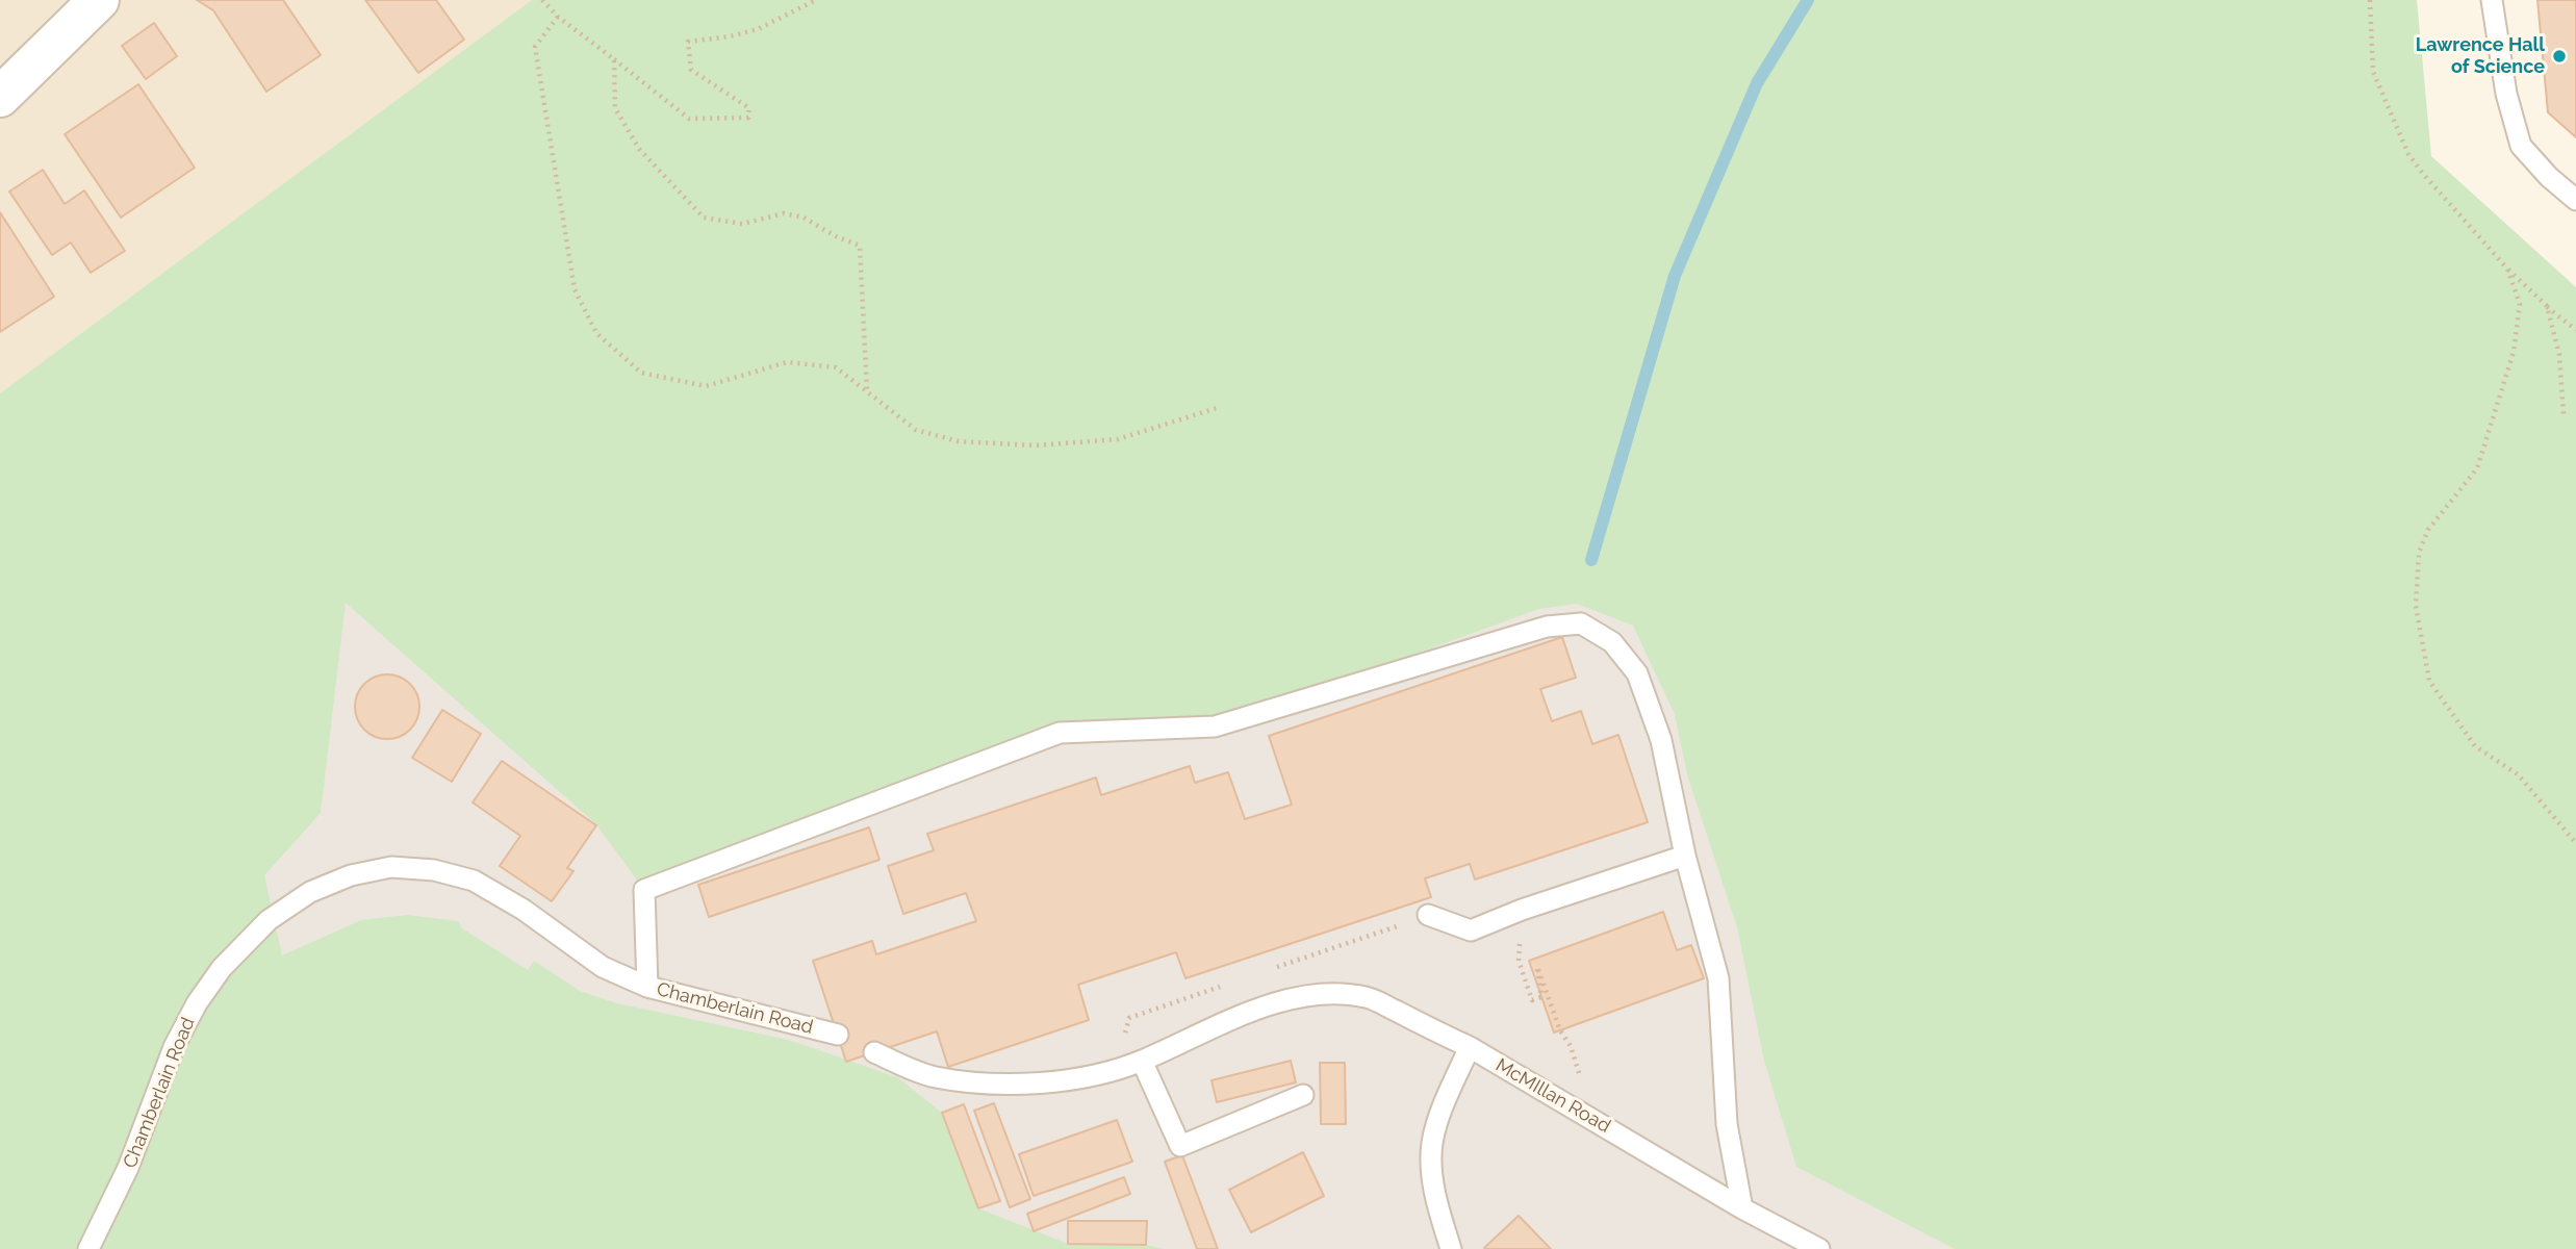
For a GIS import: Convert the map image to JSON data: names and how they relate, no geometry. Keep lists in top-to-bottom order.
{
  "streets": {
    "lane": ["Chamberlain Road", "McMIllan Road"]
  },
  "places": ["Lawrence Hall of Science"]
}
